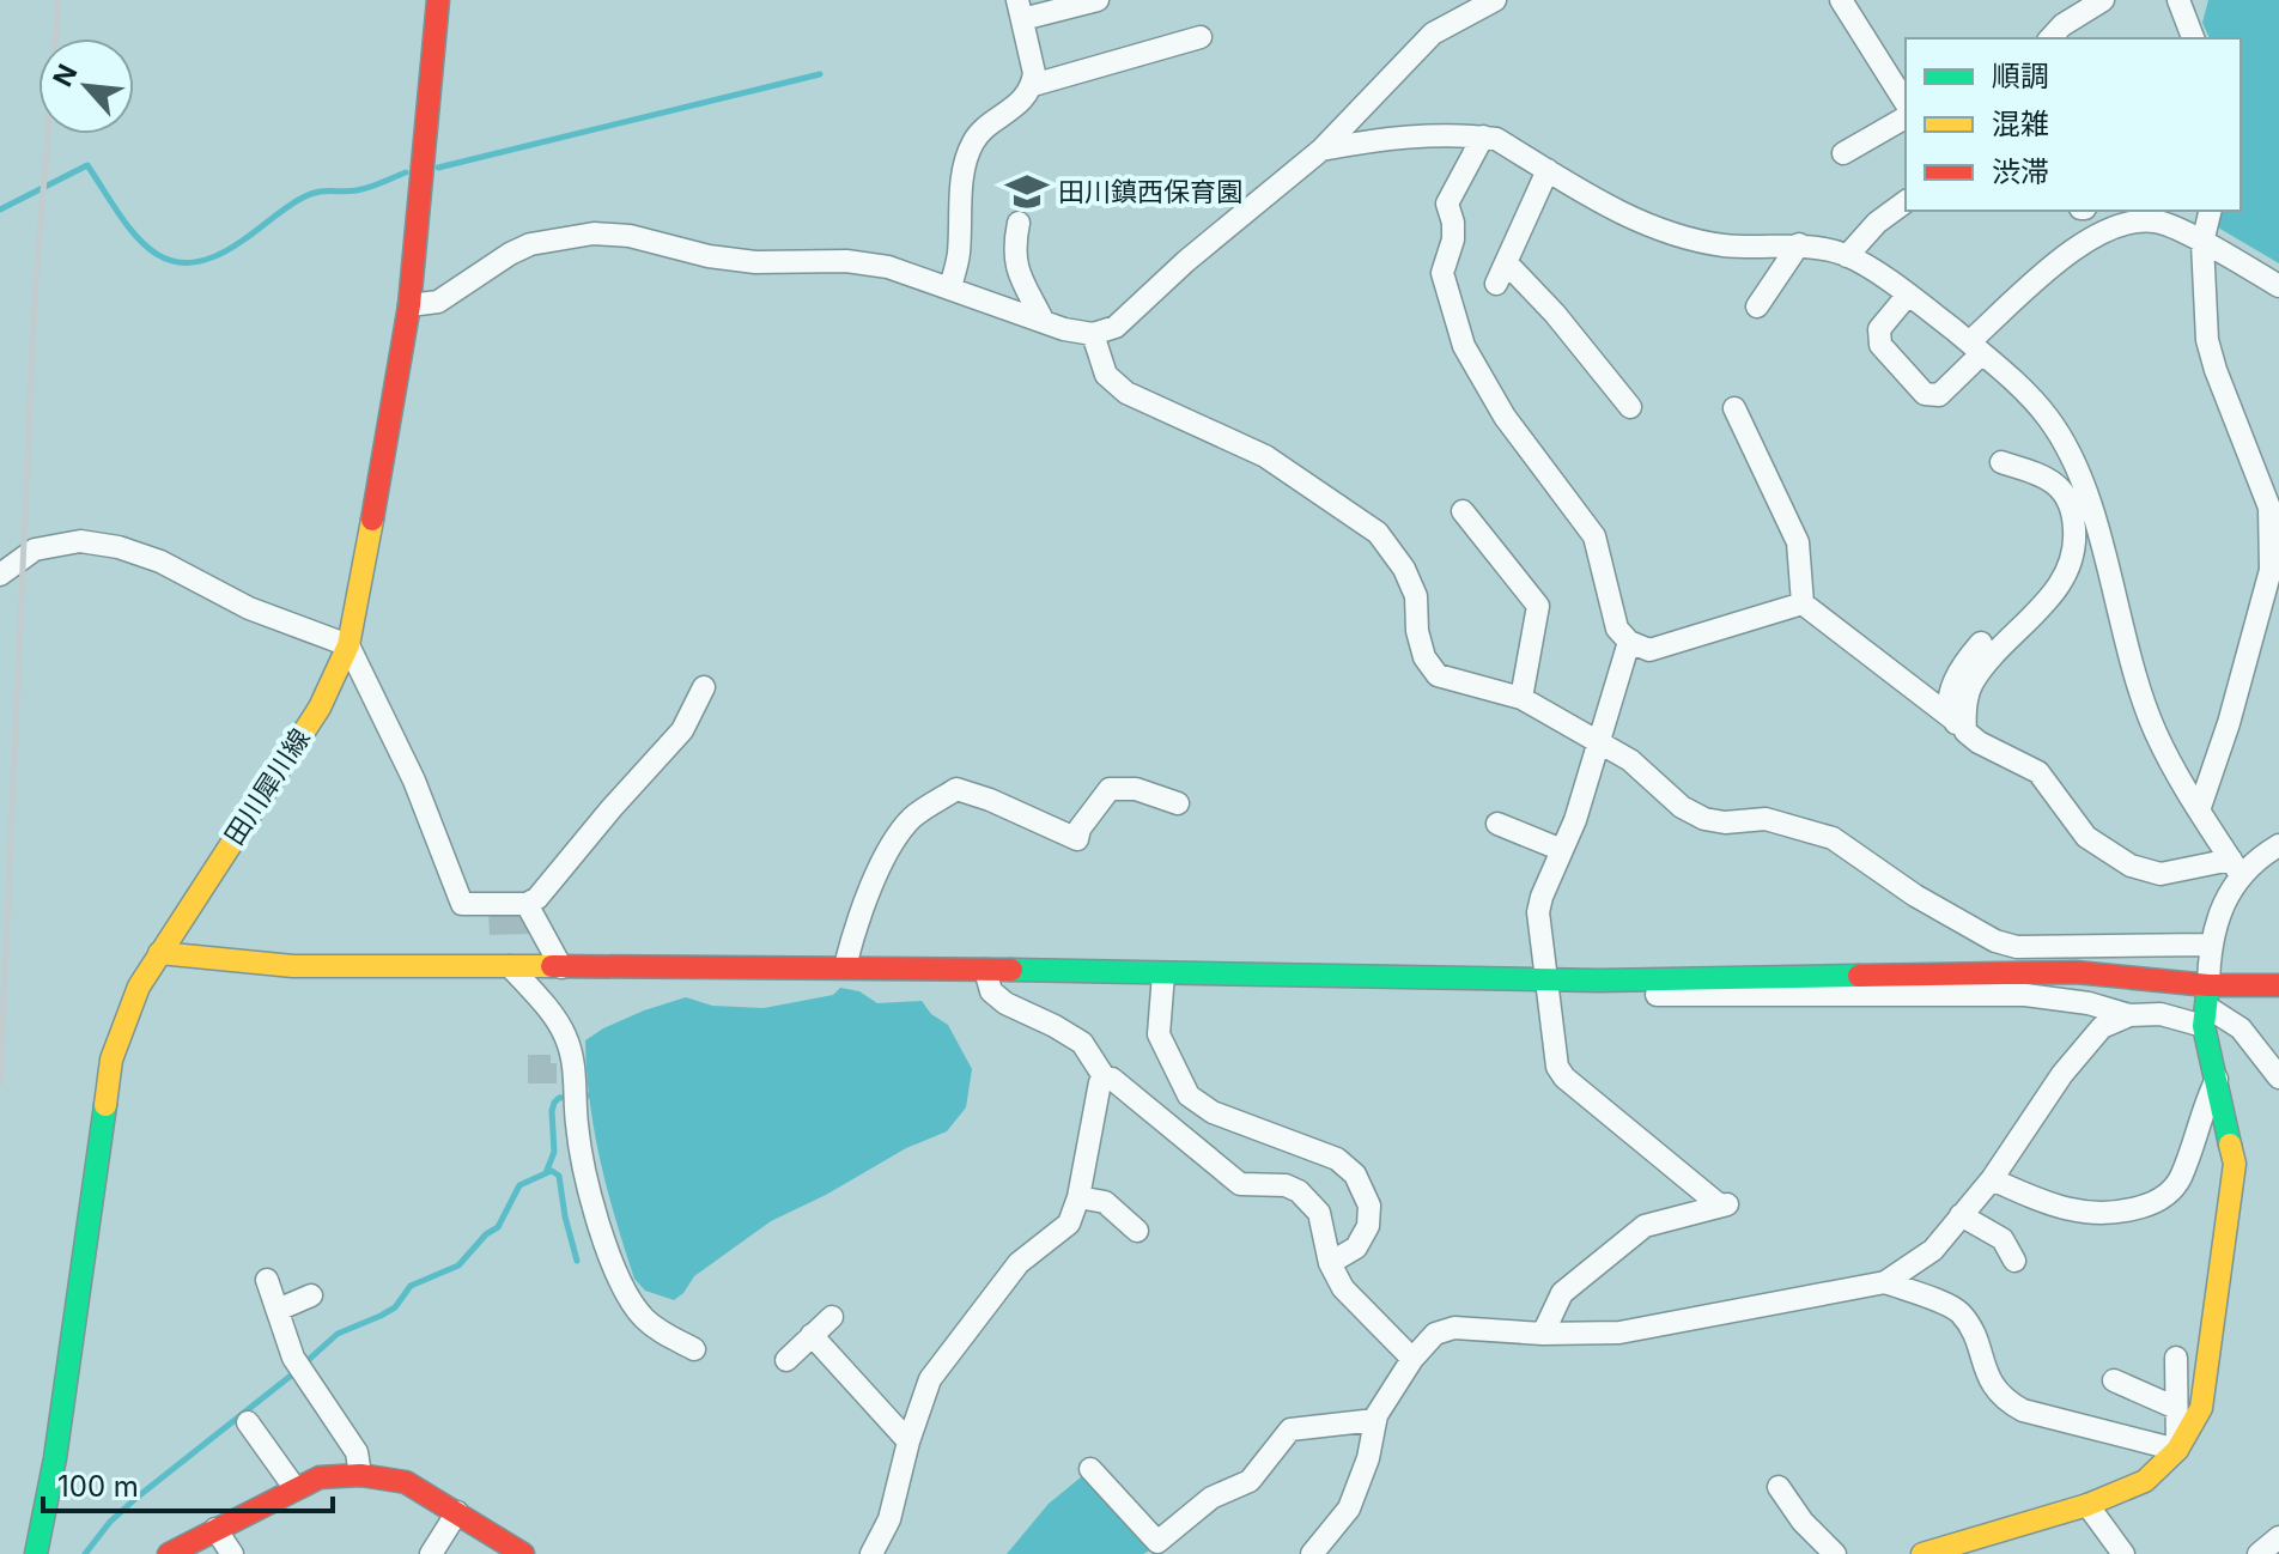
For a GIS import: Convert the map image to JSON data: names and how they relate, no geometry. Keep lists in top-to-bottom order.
{
  "streets": {
    "street": ["田川犀川線"]
  },
  "places": {
    "school or university": ["田川鎮西保育園"]
  },
  "legend": ["順調", "混雑", "渋滞"],
  "scale_bar": "100 m",
  "north": "top left"
}
